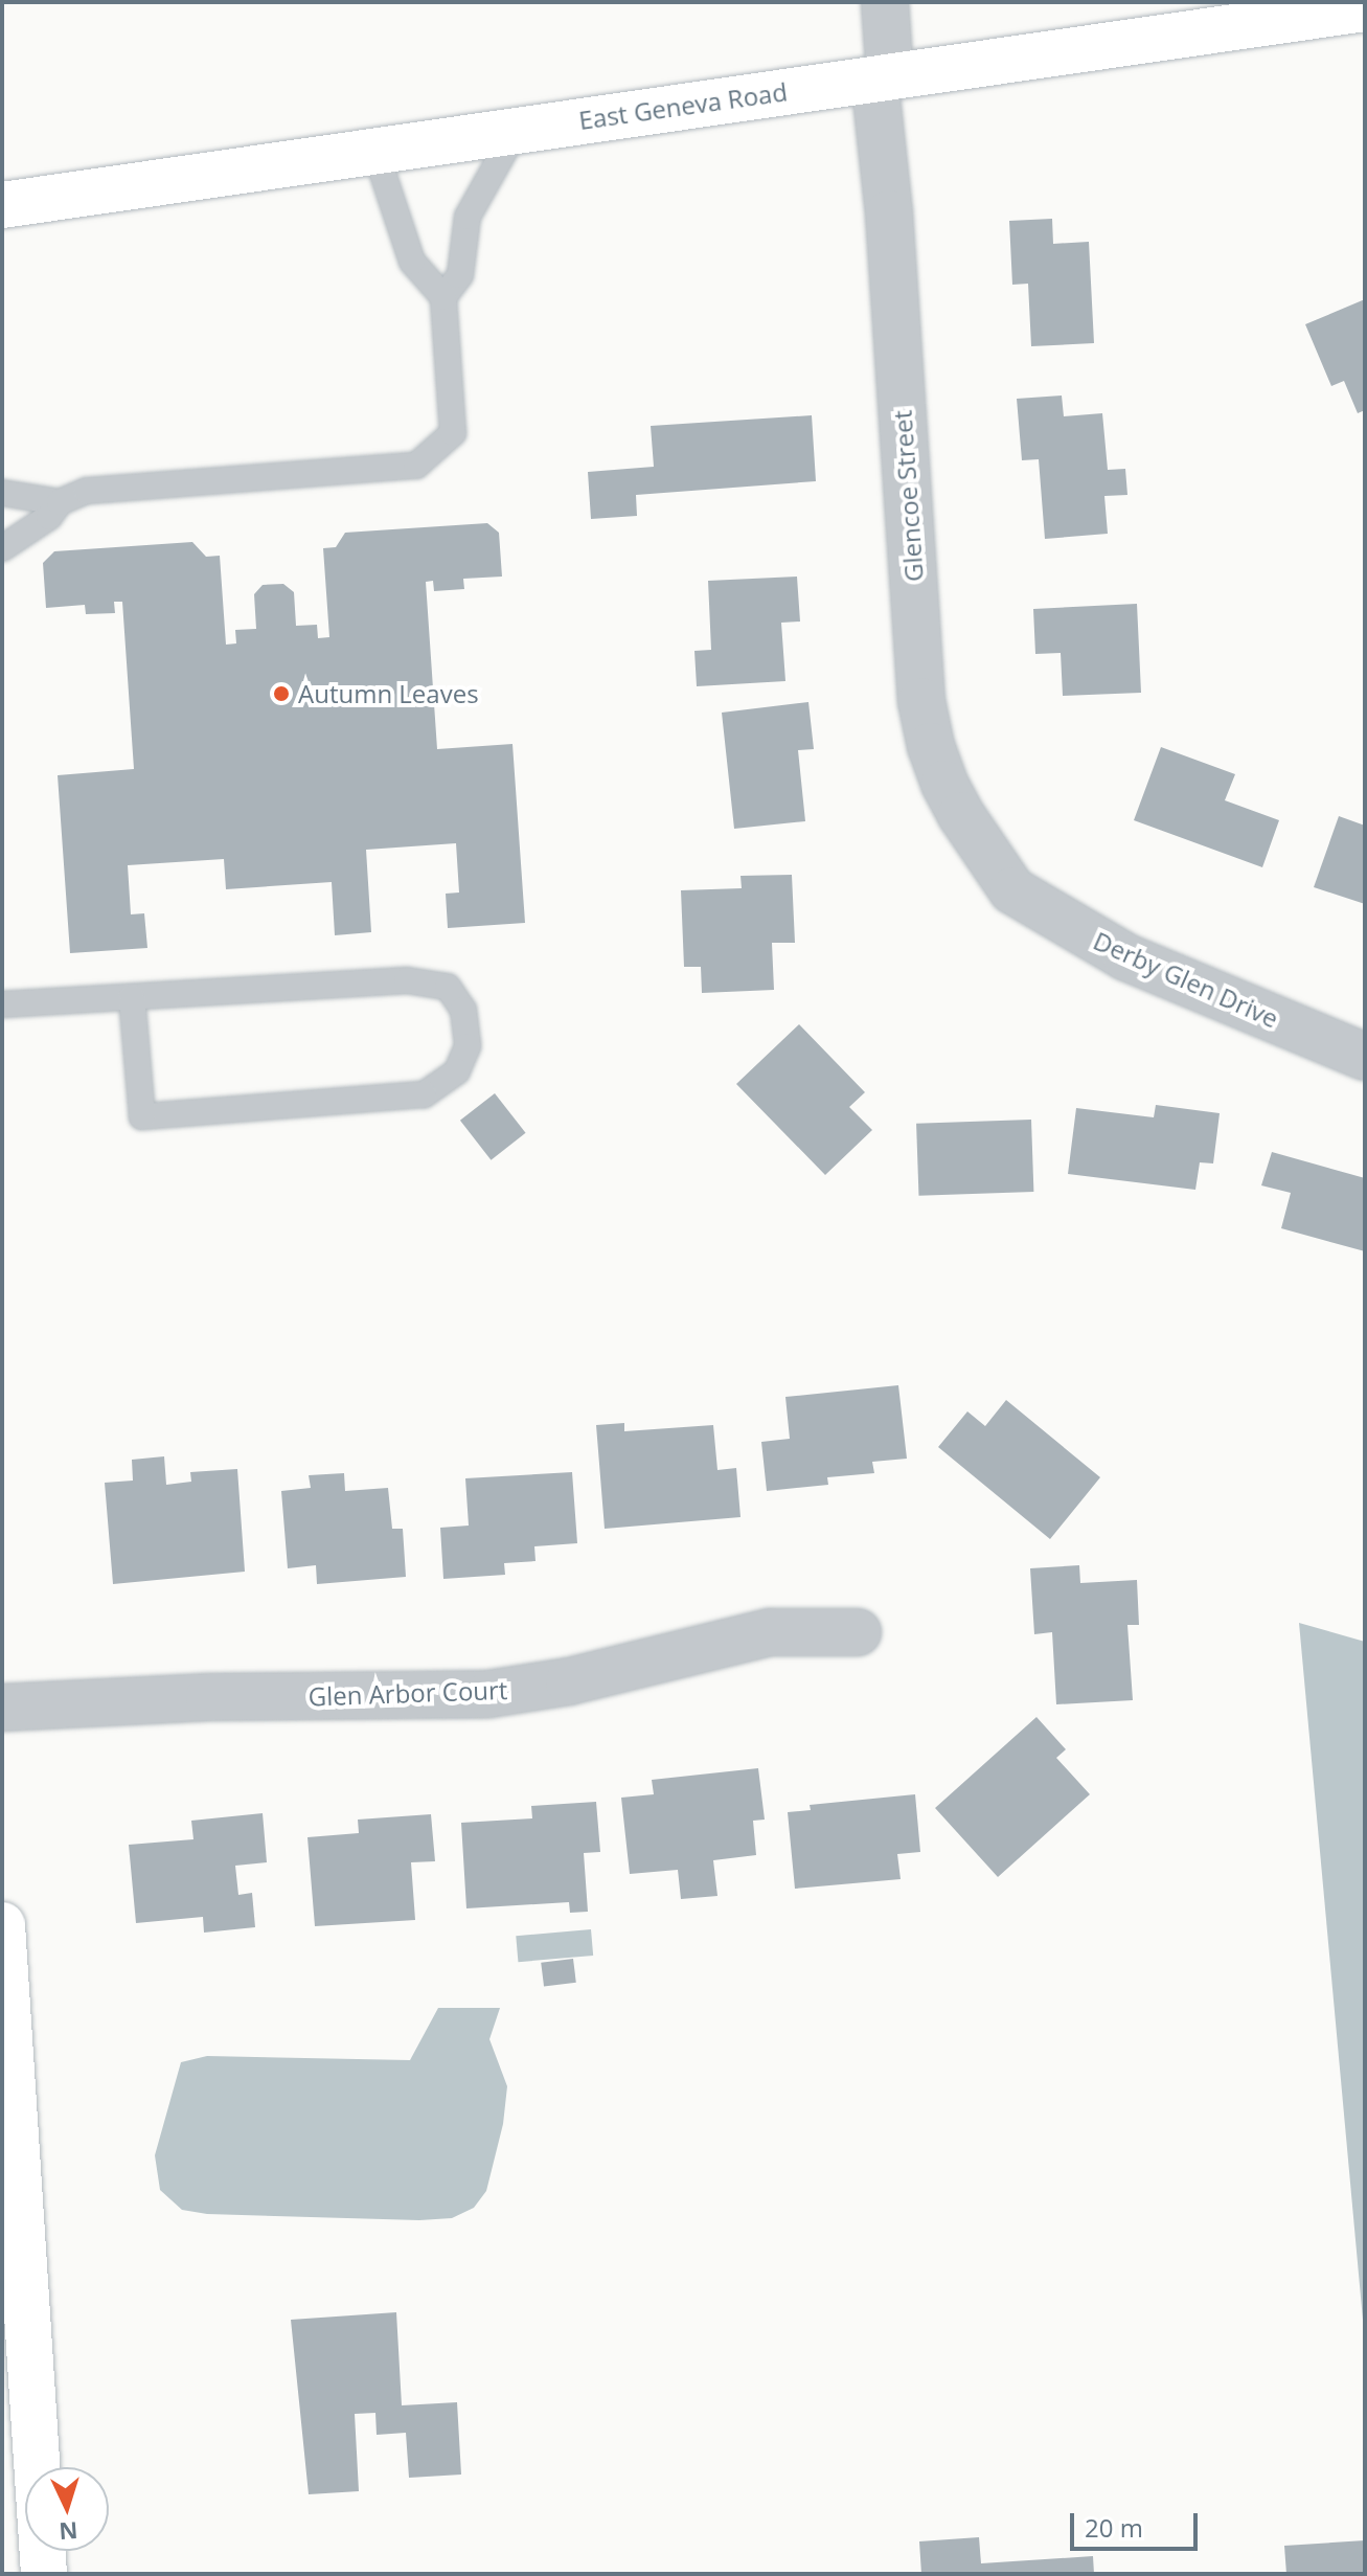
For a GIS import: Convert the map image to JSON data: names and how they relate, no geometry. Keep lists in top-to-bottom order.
{
  "streets": {
    "main road": ["East Geneva Road"],
    "street": ["Glencoe Street", "Derby Glen Drive", "Glen Arbor Court"]
  },
  "crossings": [
    ["East Geneva Road", "Glencoe Street"],
    ["Glencoe Street", "Derby Glen Drive"]
  ],
  "places": ["Autumn Leaves"],
  "scale_bar": "20 m",
  "north": "bottom"
}
